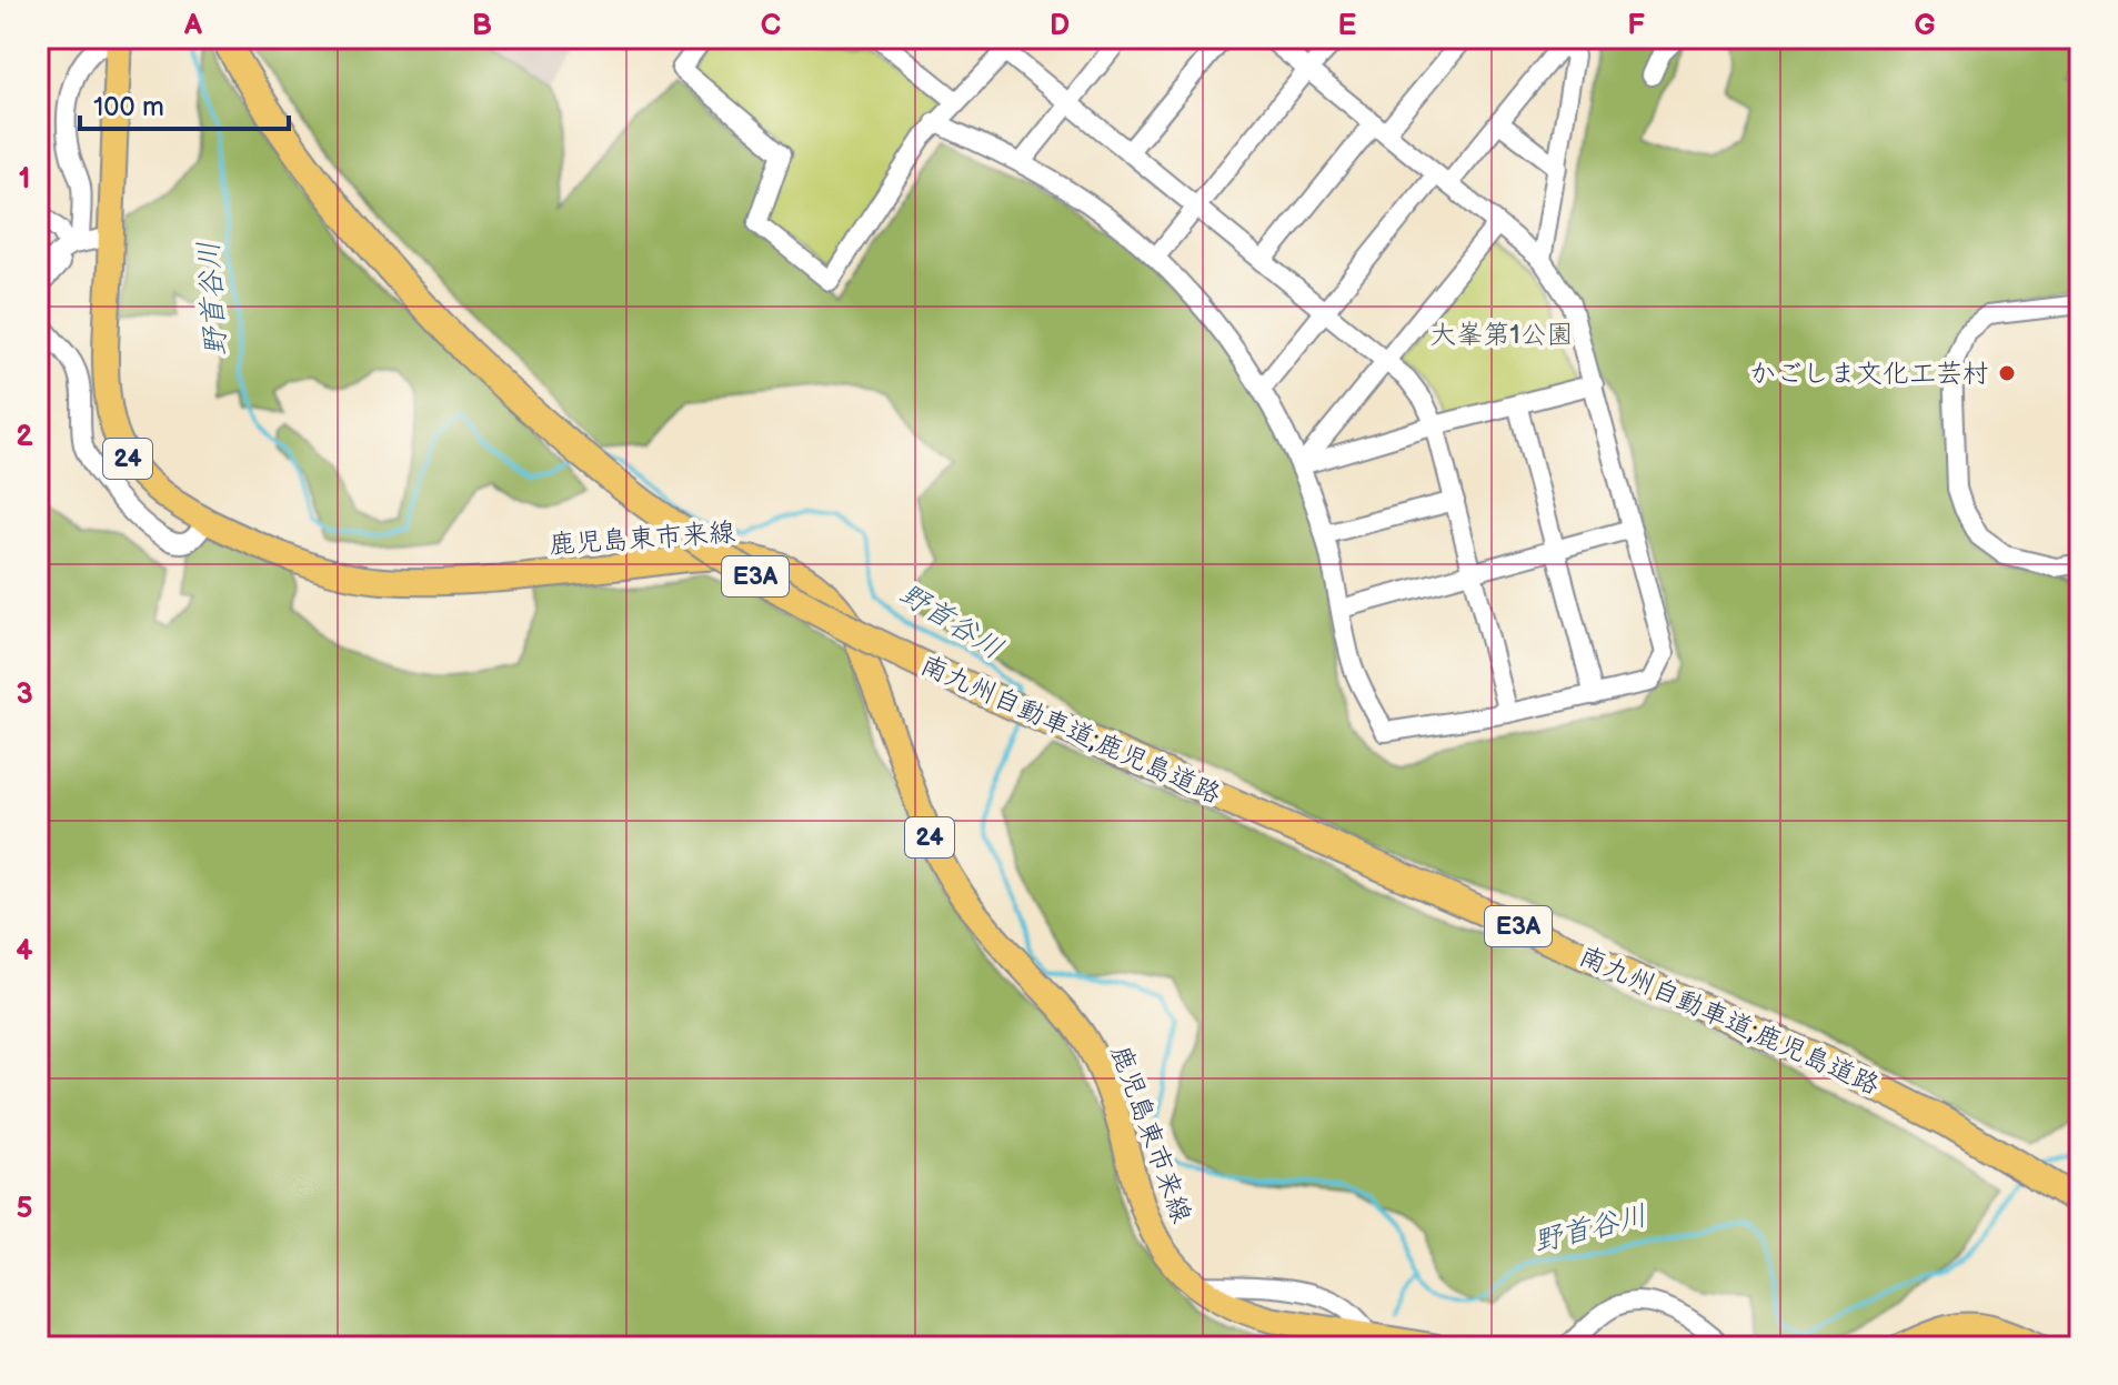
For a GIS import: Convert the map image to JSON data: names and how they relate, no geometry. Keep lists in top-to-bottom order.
{
  "streets": {
    "highway": ["E3A", "南九州自動車道;鹿児島道路"],
    "main road": ["24", "鹿児島東市来線"]
  },
  "water": ["野首谷川"],
  "parks": ["大峯第1公園"],
  "places": ["かごしま文化工芸村"],
  "scale_bar": "100 m",
  "grid": {
    "columns": [
      "A",
      "B",
      "C",
      "D",
      "E",
      "F",
      "G"
    ],
    "rows": [
      "1",
      "2",
      "3",
      "4",
      "5"
    ]
  }
}
